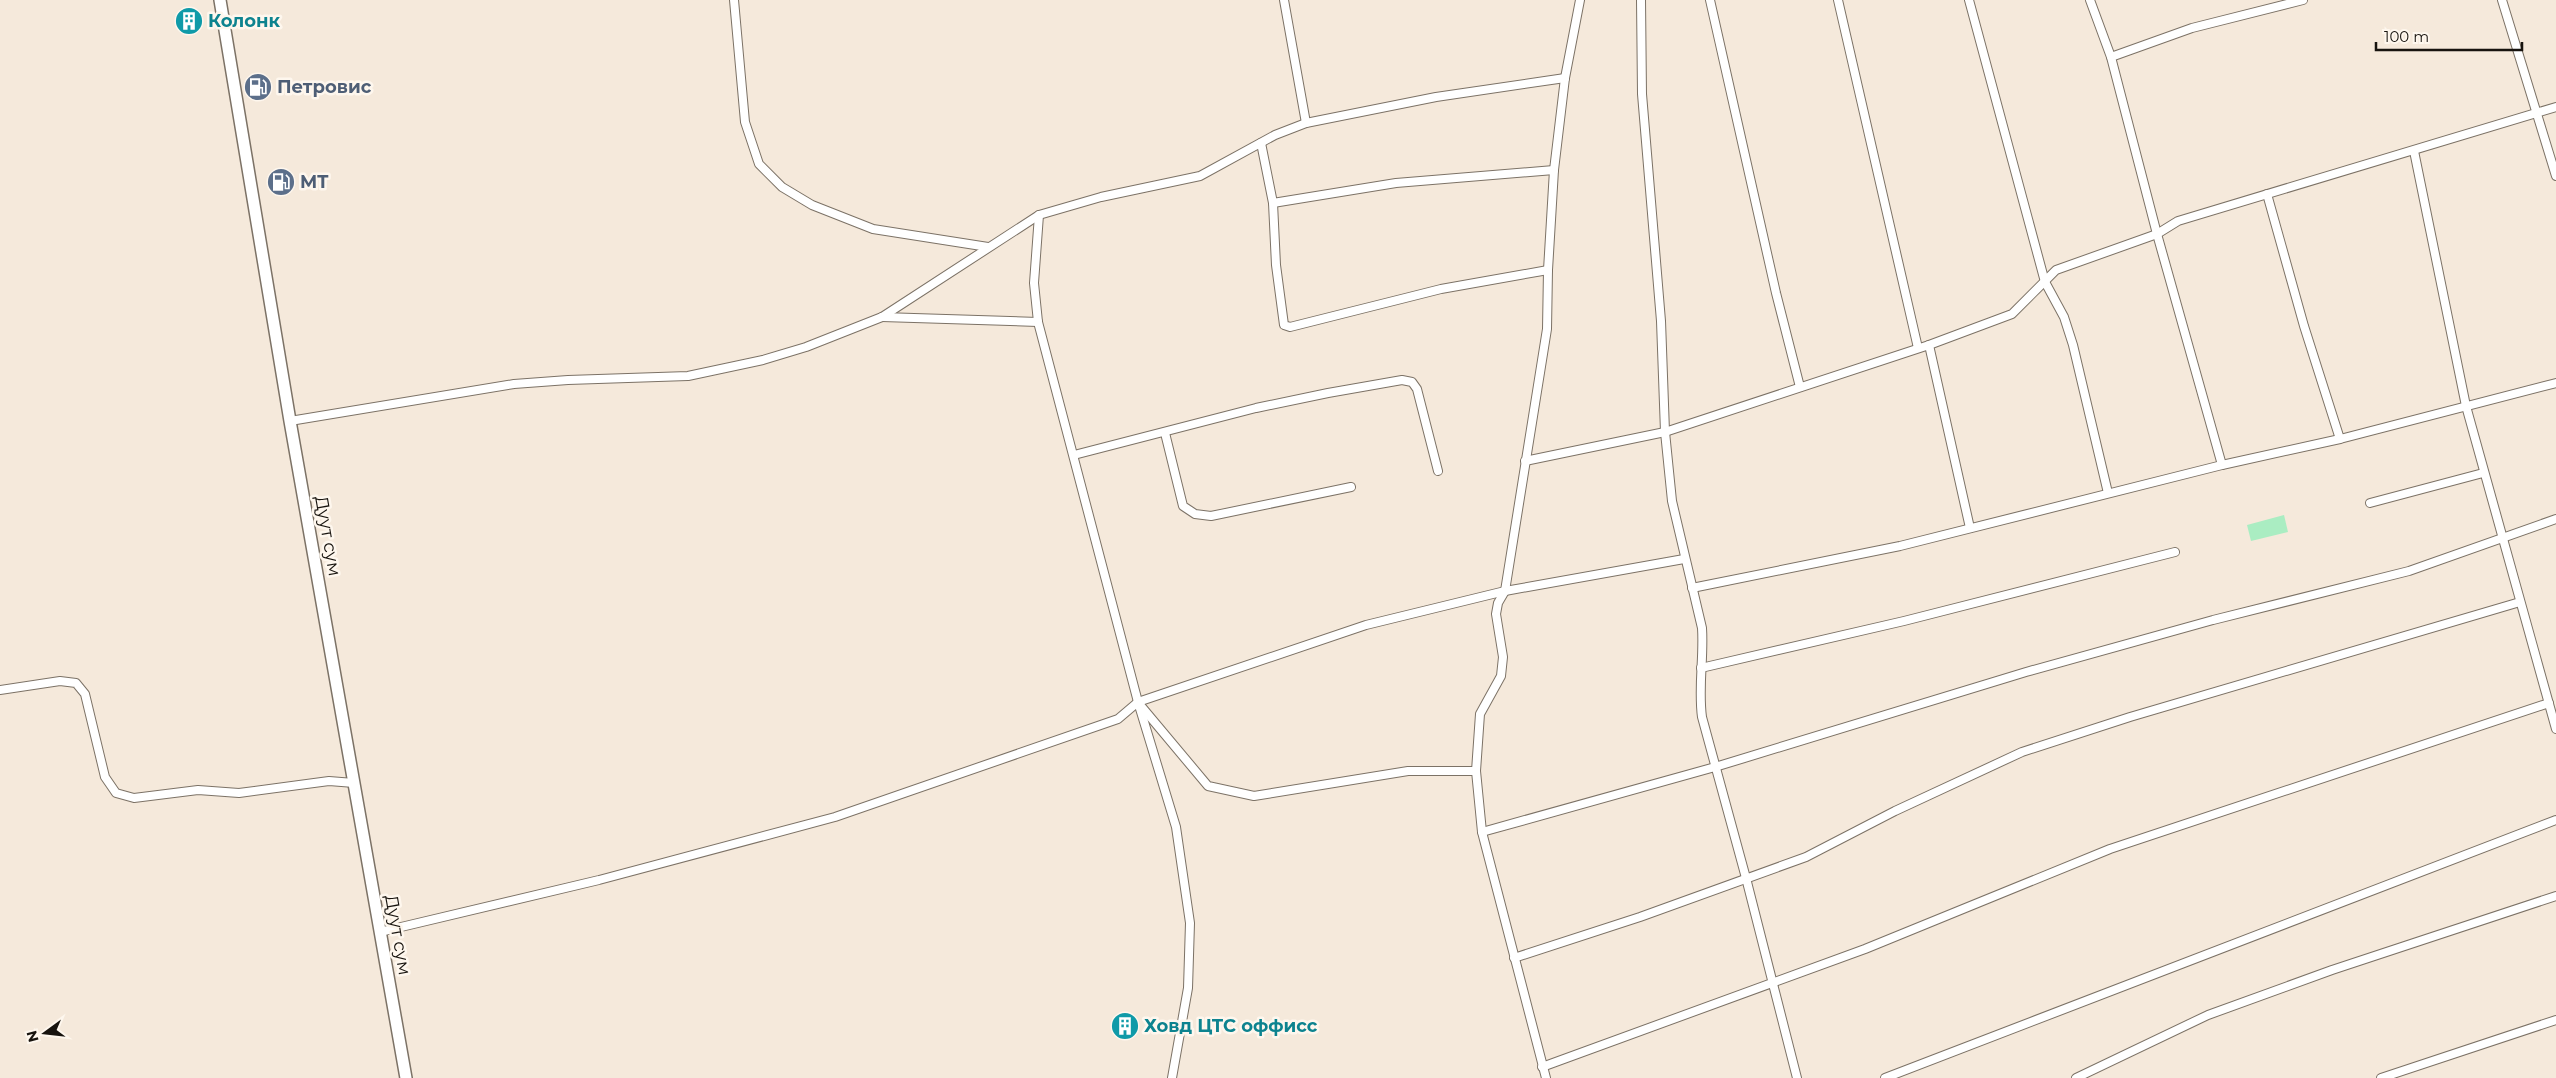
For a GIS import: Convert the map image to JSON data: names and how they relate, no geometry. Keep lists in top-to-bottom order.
{
  "streets": {
    "main road": ["Дуут сум"]
  },
  "places": {
    "building": ["Колонк", "Ховд ЦТС оффисс"],
    "fuel station": ["Петровиc", "MT"]
  },
  "scale_bar": "100 m",
  "north": "left"
}
